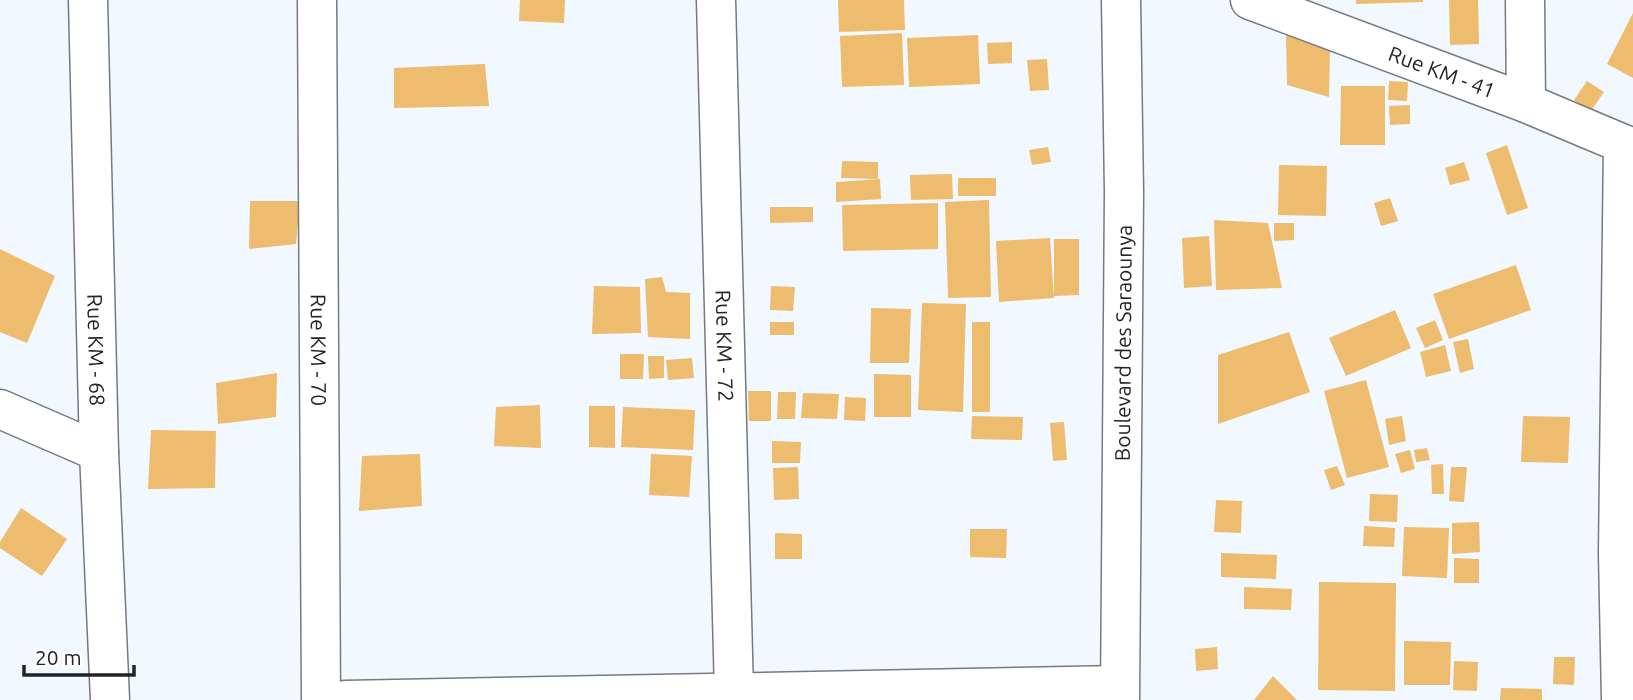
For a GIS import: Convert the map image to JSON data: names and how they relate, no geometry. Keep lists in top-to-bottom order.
{
  "streets": {
    "street": [
      "Rue KM - 41",
      "Boulevard des Saraounya",
      "Rue KM - 72",
      "Rue KM - 68",
      "Rue KM - 70"
    ]
  },
  "scale_bar": "20 m"
}
